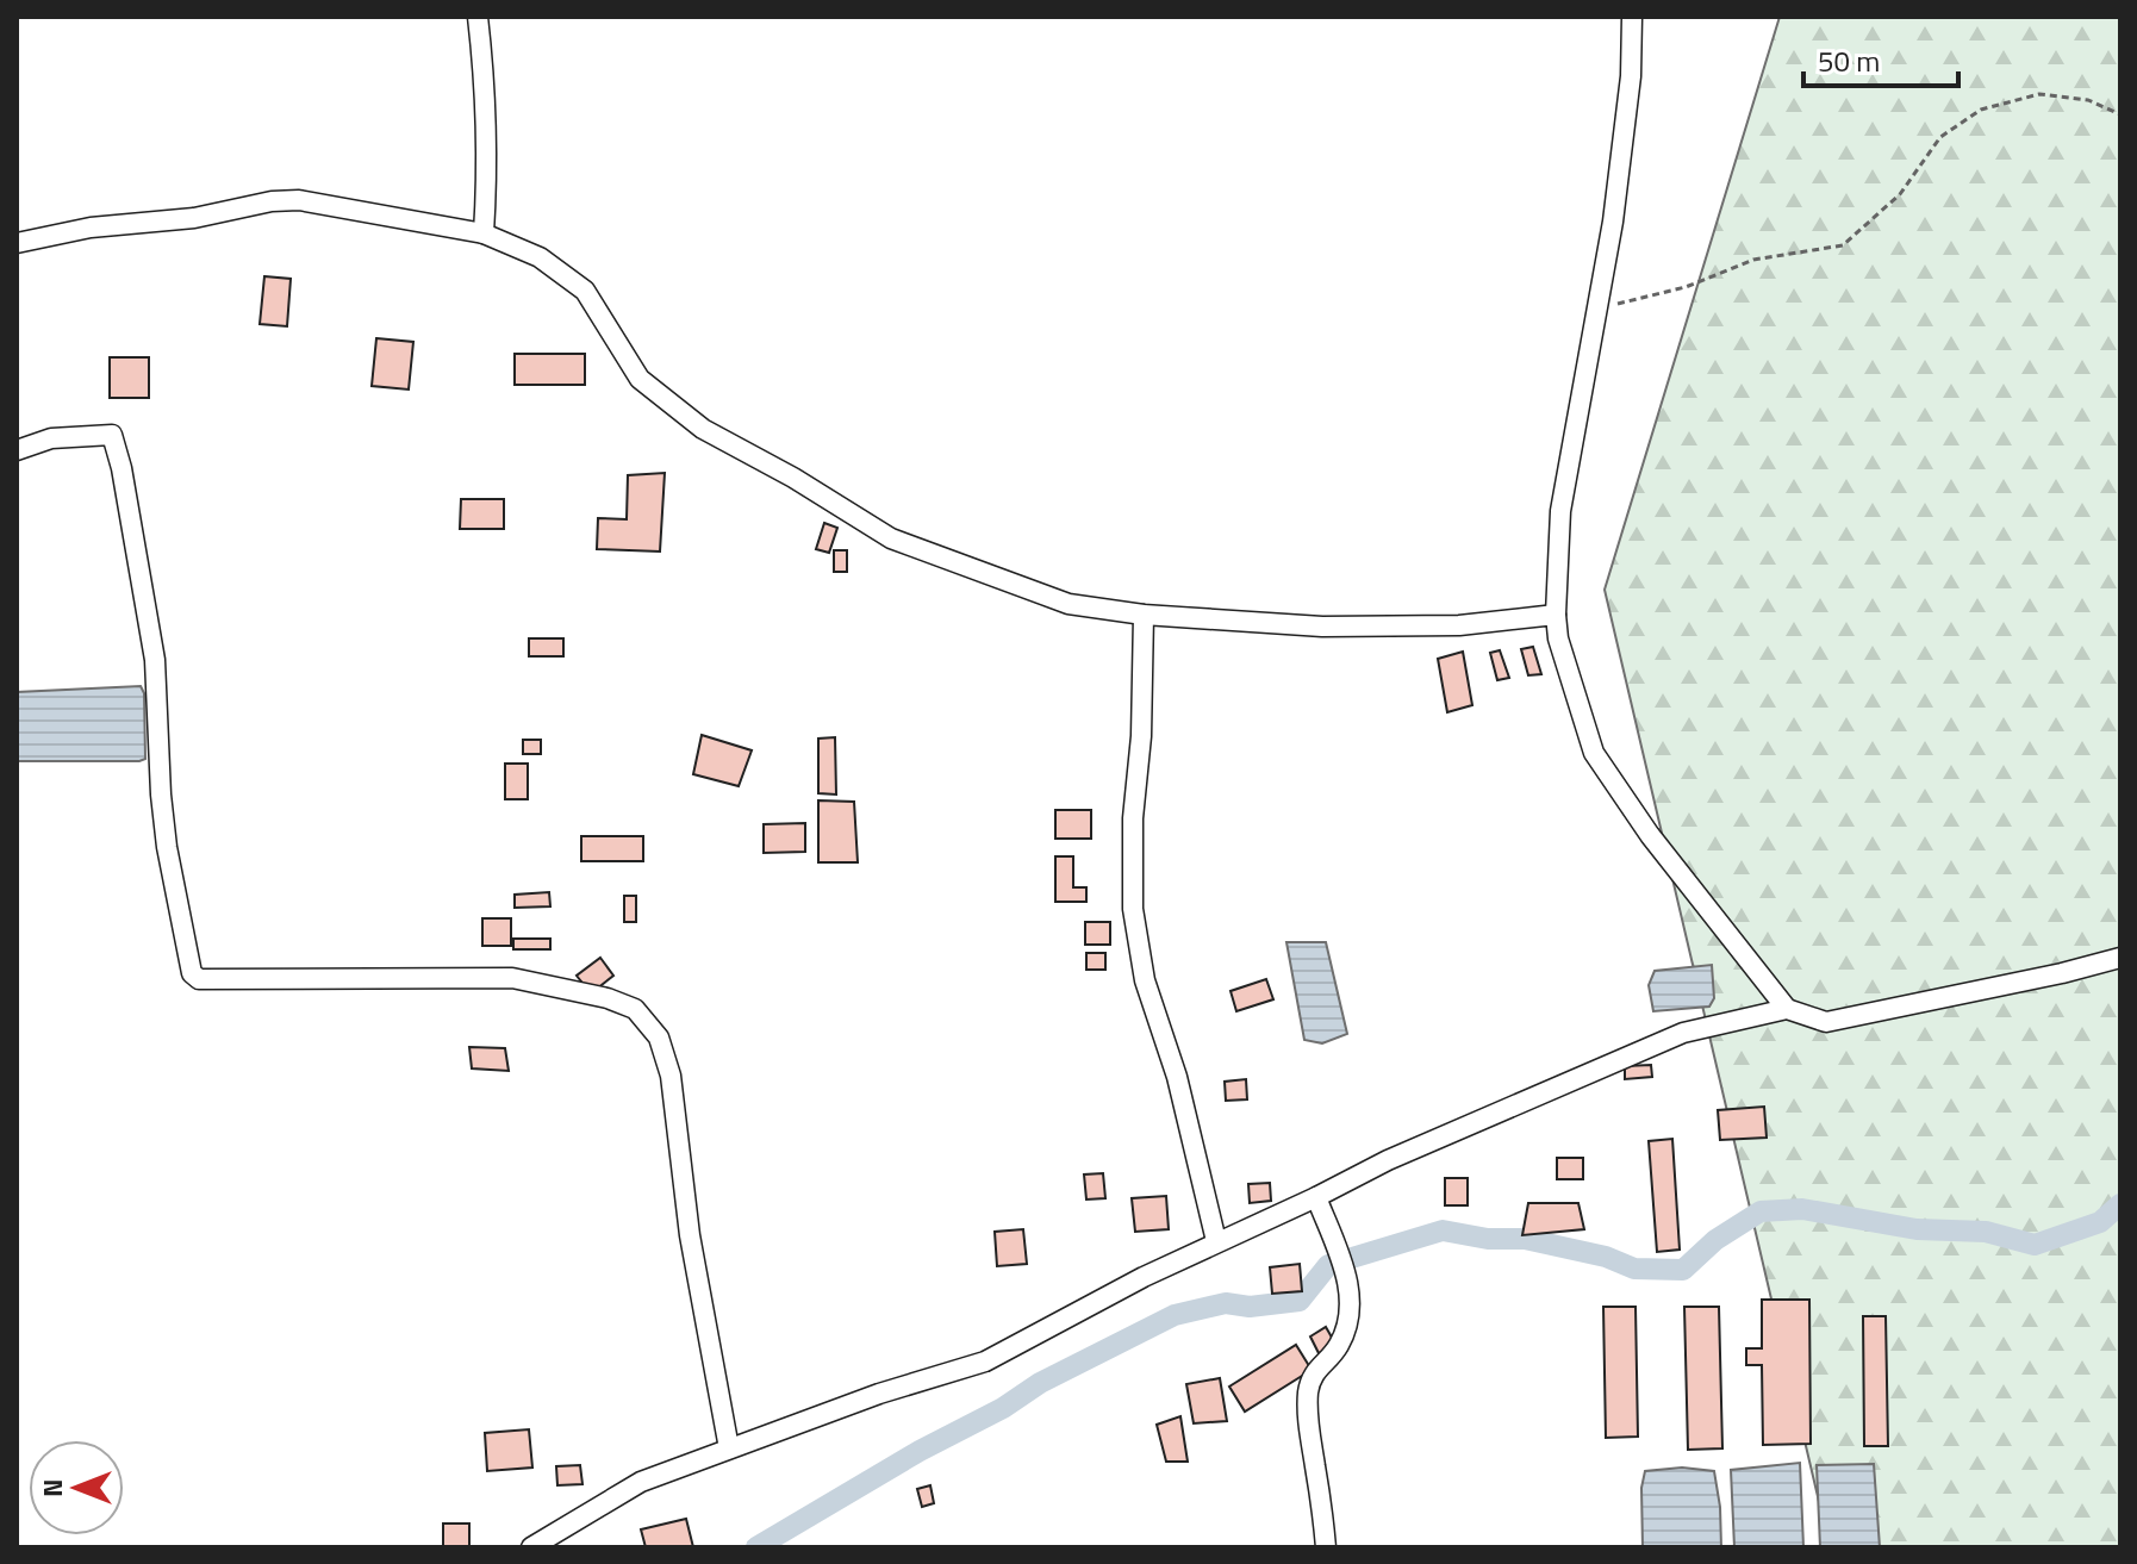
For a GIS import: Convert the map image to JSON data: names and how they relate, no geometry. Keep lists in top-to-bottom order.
{
  "scale_bar": "50 m",
  "north": "left"
}
